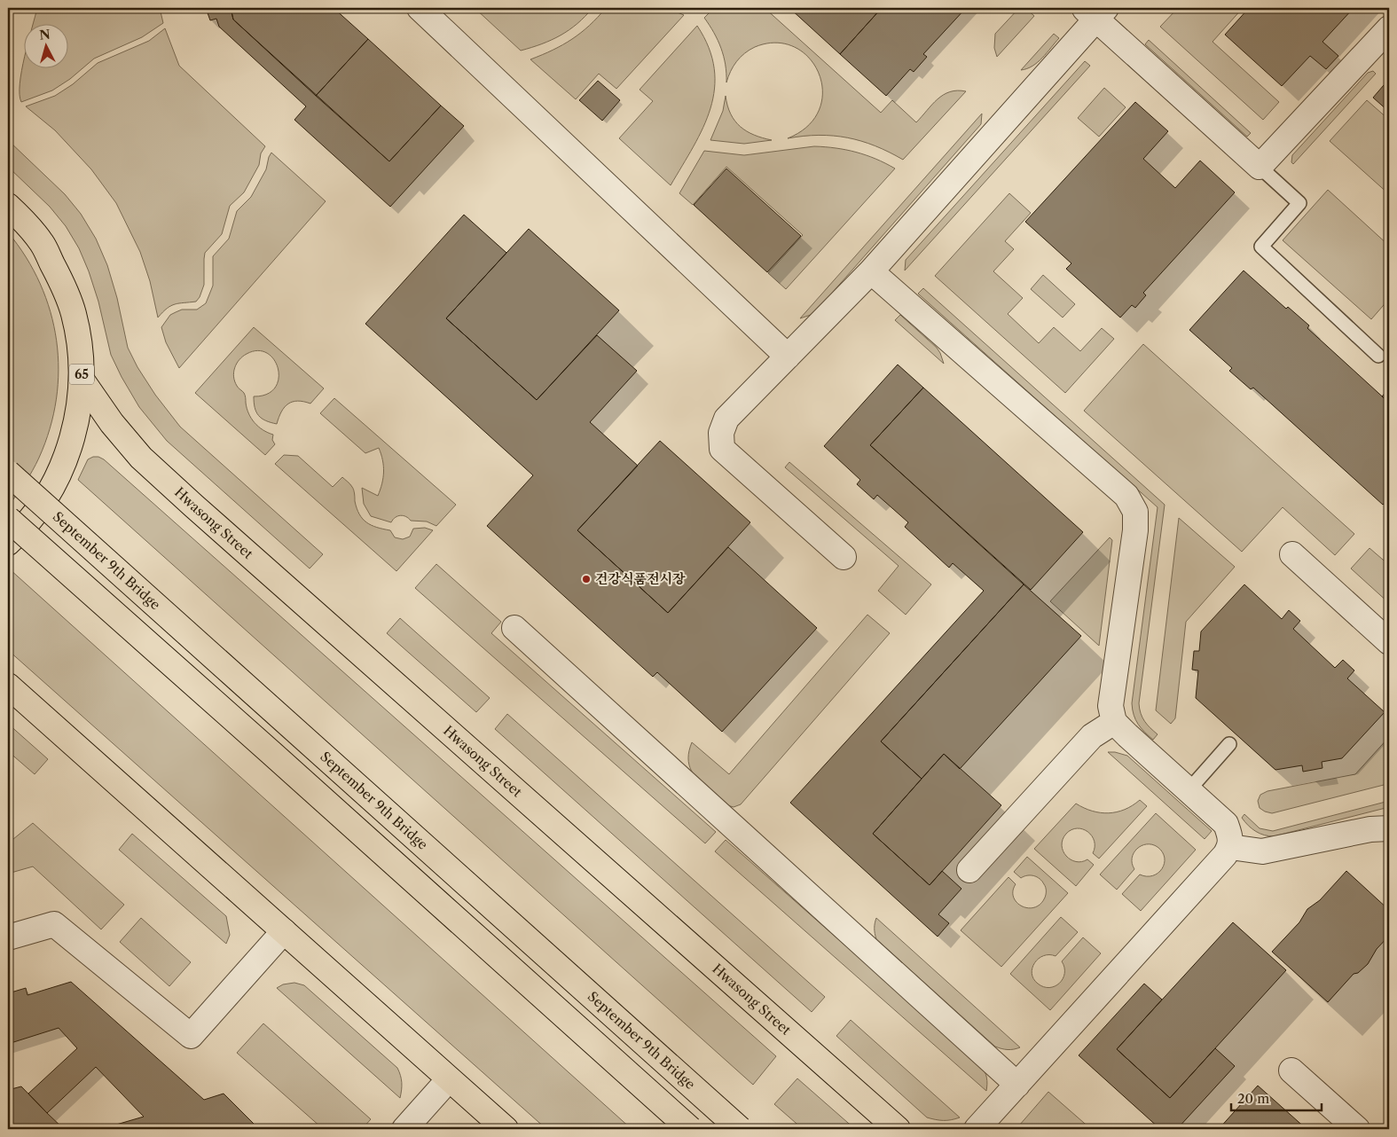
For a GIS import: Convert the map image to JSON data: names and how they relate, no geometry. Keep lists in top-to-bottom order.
{
  "streets": {
    "main road": ["65", "Hwasong Street", "September 9th Bridge"]
  },
  "crossings": [
    ["65", "Hwasong Street"]
  ],
  "places": ["건강식품전시장"],
  "scale_bar": "20 m",
  "north": "top"
}
